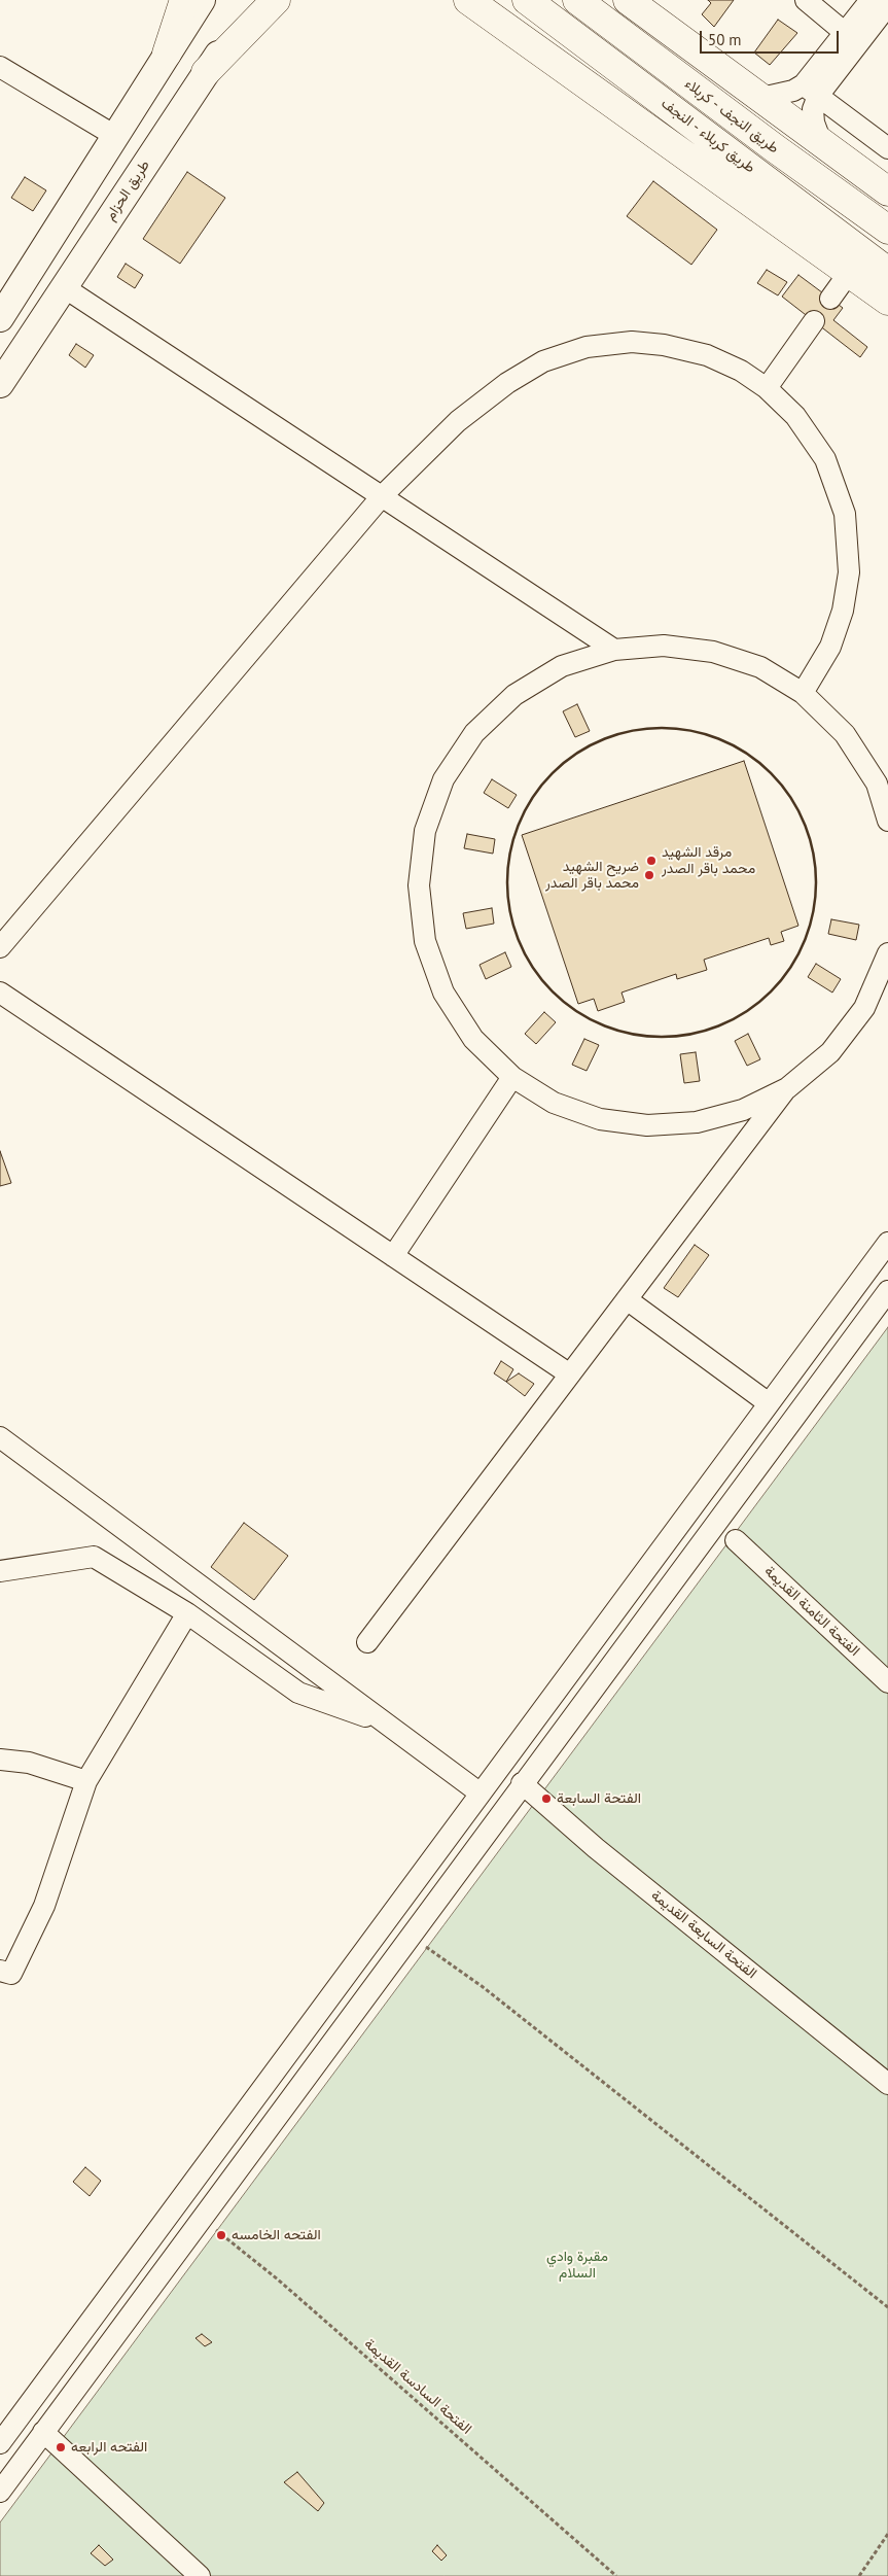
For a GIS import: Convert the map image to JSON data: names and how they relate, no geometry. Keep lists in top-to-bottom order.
{
  "streets": {
    "highway": ["طريق النجف - کربلاء", "طريق کربلاء - النجف"],
    "main road": ["طريق الحزام"],
    "street": ["الفتحة الثامنة القديمة", "الفتحة السابعة القديمة"],
    "path": ["الفتحة السادسة القديمة"]
  },
  "parks": ["مقبرة وادي السلام"],
  "places": [
    "مرقد الشهيد محمد باقر الصدر",
    "ضريح الشهيد محمد باقر الصدر",
    "الفتحة السابعة",
    "الفتحه الخامسه",
    "الفتحه الرابعه"
  ],
  "scale_bar": "50 m"
}
